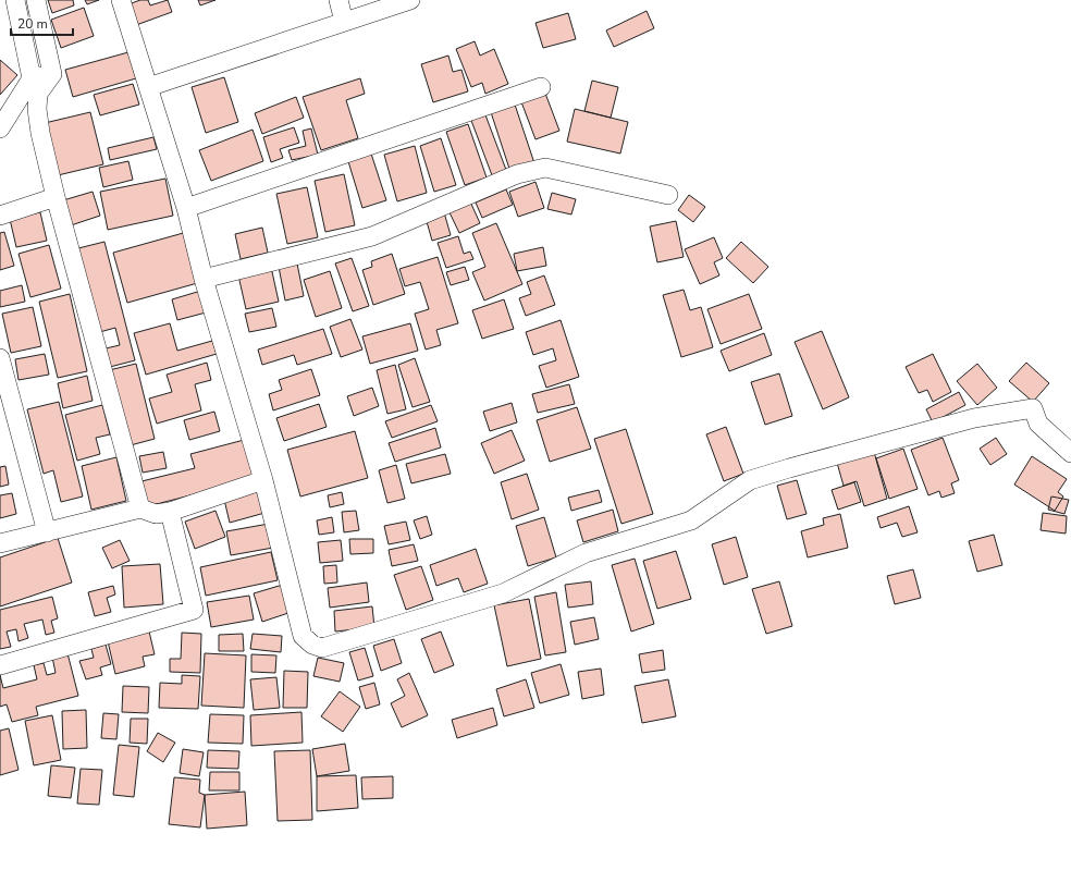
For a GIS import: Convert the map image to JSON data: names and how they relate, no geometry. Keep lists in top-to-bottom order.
{
  "scale_bar": "20 m"
}
